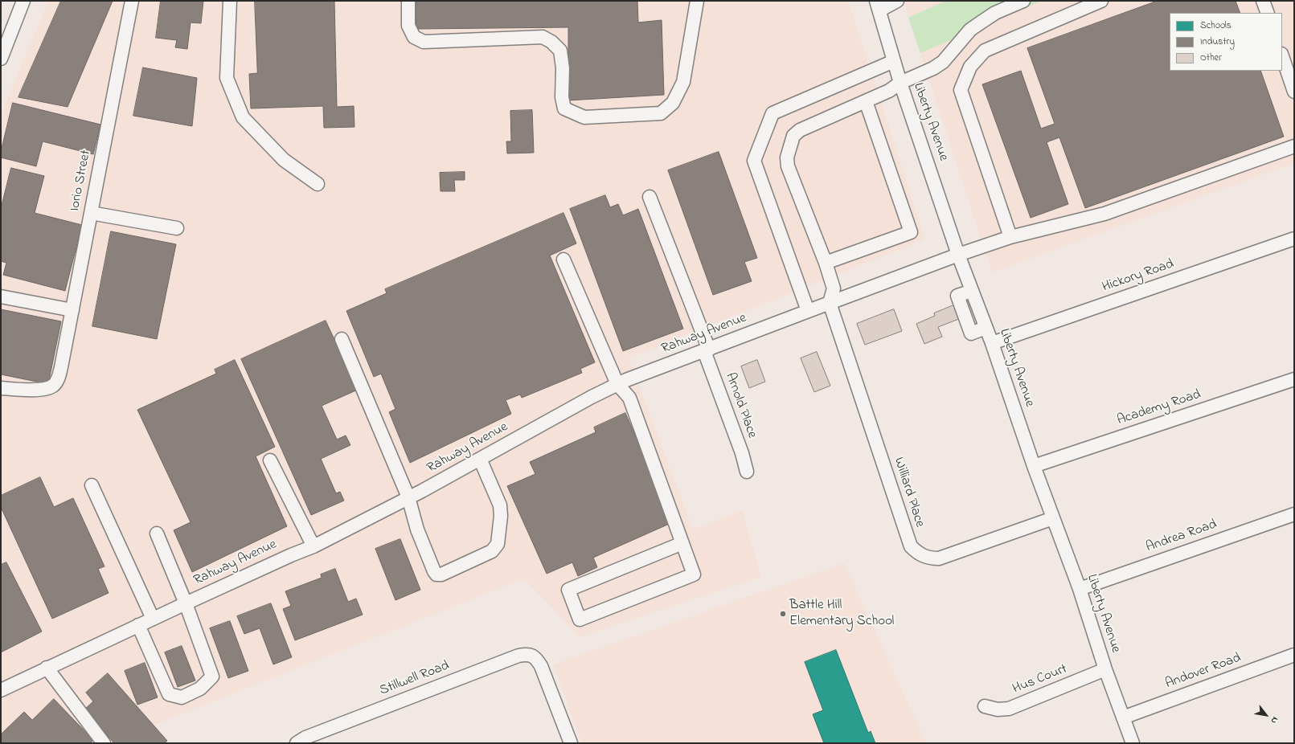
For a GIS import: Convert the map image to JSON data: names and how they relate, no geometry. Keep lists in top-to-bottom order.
{
  "streets": {
    "street": [
      "Liberty Avenue",
      "Iorio Street",
      "Hickory Road",
      "Rahway Avenue",
      "Arnold Place",
      "Academy Road",
      "Williard Place",
      "Andrea Road",
      "Andover Road",
      "Stillwell Road",
      "Hus Court"
    ]
  },
  "crossings": [
    ["Liberty Avenue", "Hickory Road"],
    ["Liberty Avenue", "Rahway Avenue"],
    ["Liberty Avenue", "Academy Road"],
    ["Liberty Avenue", "Williard Place"],
    ["Liberty Avenue", "Andrea Road"],
    ["Liberty Avenue", "Andover Road"],
    ["Liberty Avenue", "Hus Court"],
    ["Rahway Avenue", "Arnold Place"],
    ["Rahway Avenue", "Williard Place"]
  ],
  "places": ["Battle Hill Elementary School"],
  "legend": ["Schools", "Industry", "Other"],
  "north": "bottom right"
}
